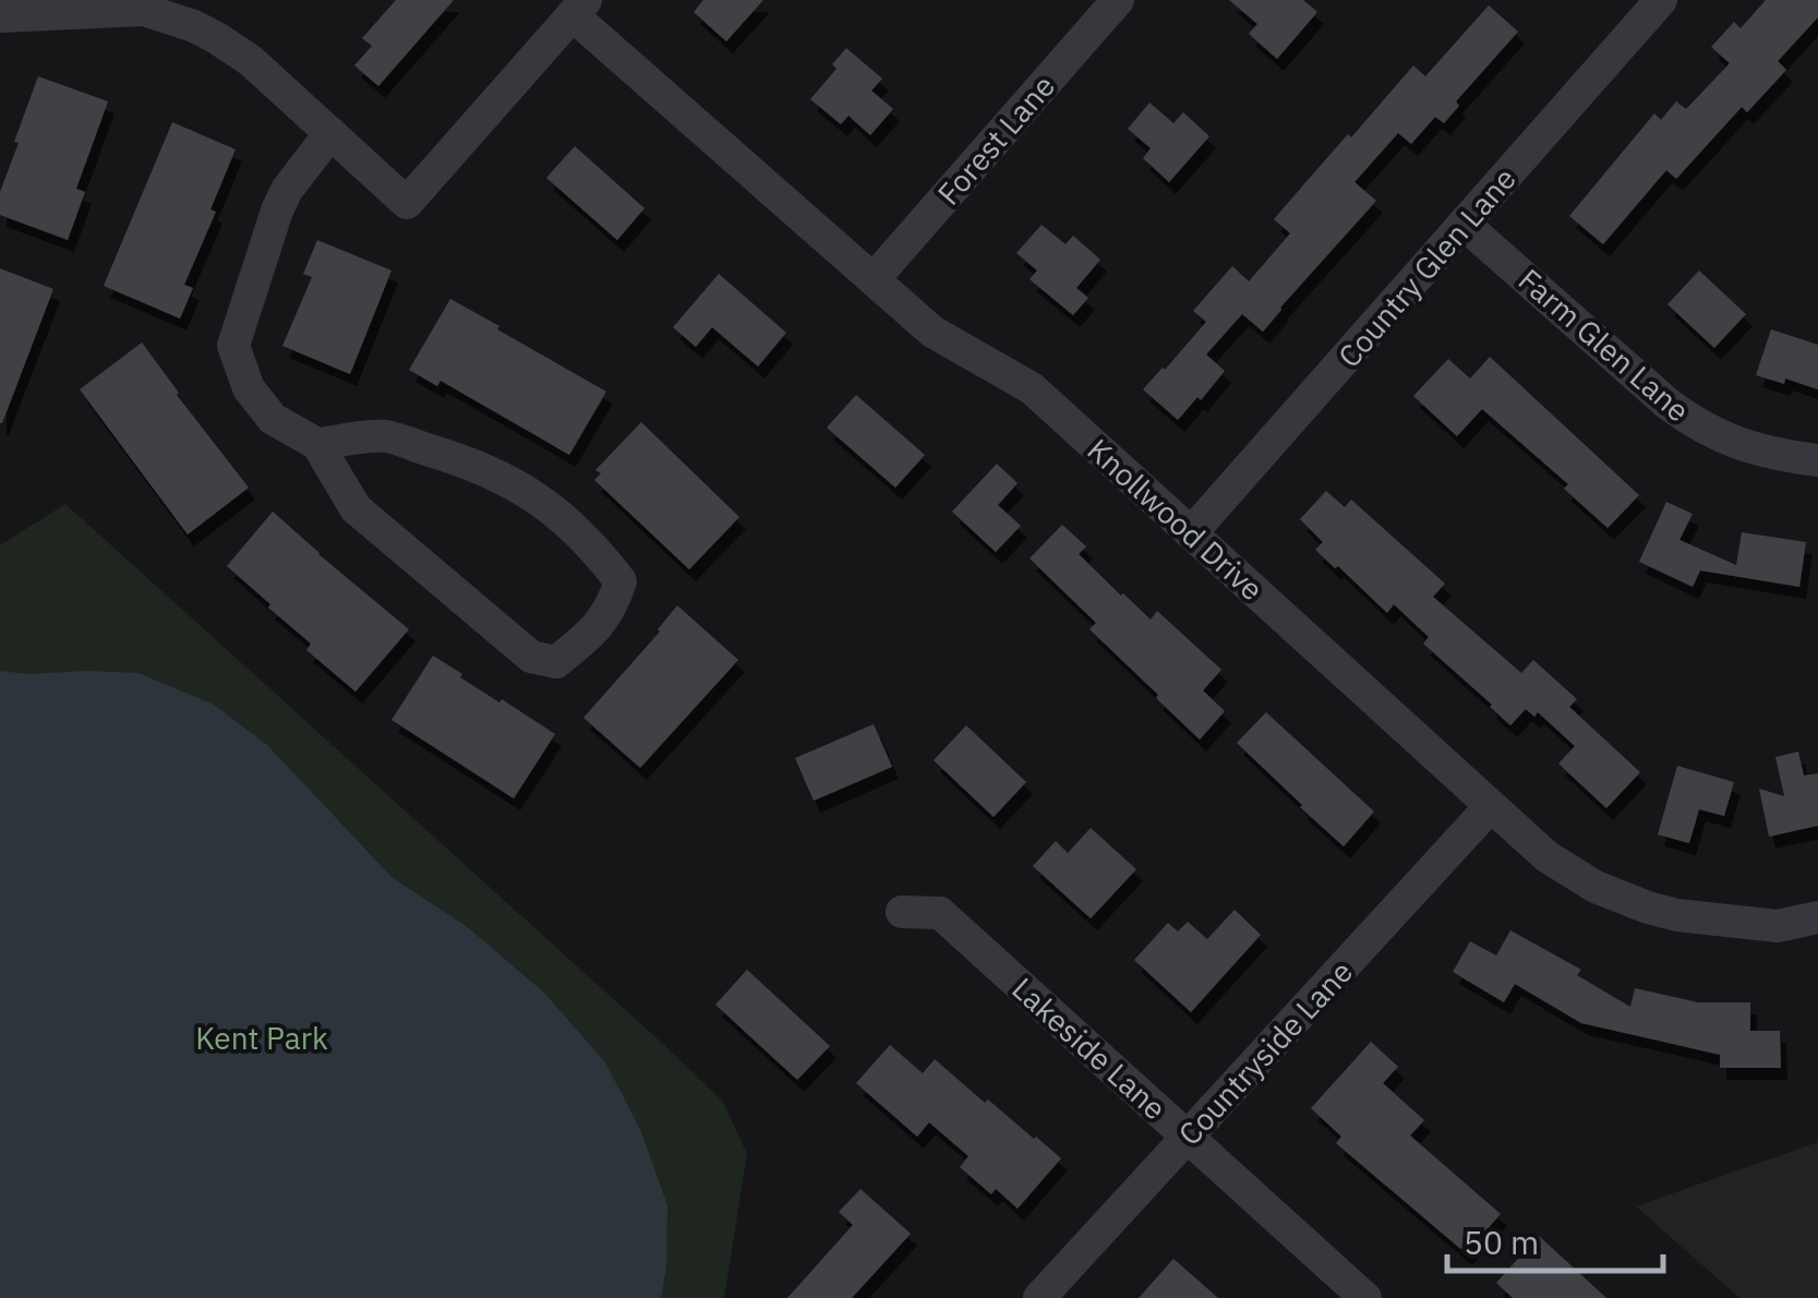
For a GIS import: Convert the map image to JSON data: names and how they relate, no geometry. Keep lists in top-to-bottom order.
{
  "streets": {
    "street": [
      "Forest Lane",
      "Country Glen Lane",
      "Farm Glen Lane",
      "Knollwood Drive",
      "Lakeside Lane",
      "Countryside Lane"
    ]
  },
  "crossings": [
    ["Forest Lane", "Knollwood Drive"],
    ["Country Glen Lane", "Farm Glen Lane"],
    ["Country Glen Lane", "Knollwood Drive"],
    ["Knollwood Drive", "Countryside Lane"],
    ["Lakeside Lane", "Countryside Lane"]
  ],
  "parks": ["Kent Park"],
  "scale_bar": "50 m"
}
